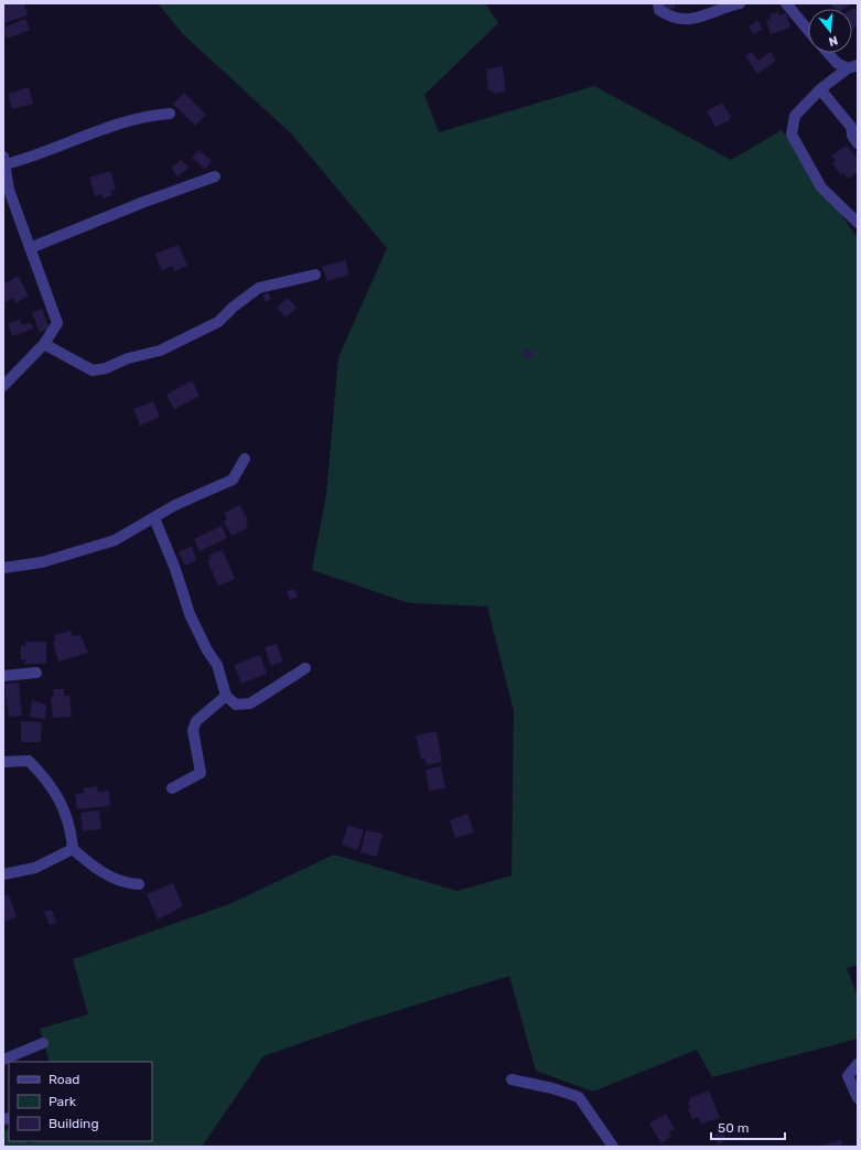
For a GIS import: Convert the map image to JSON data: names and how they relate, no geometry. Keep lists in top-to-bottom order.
{
  "legend": ["Road", "Park", "Building"],
  "scale_bar": "50 m",
  "north": "bottom"
}
